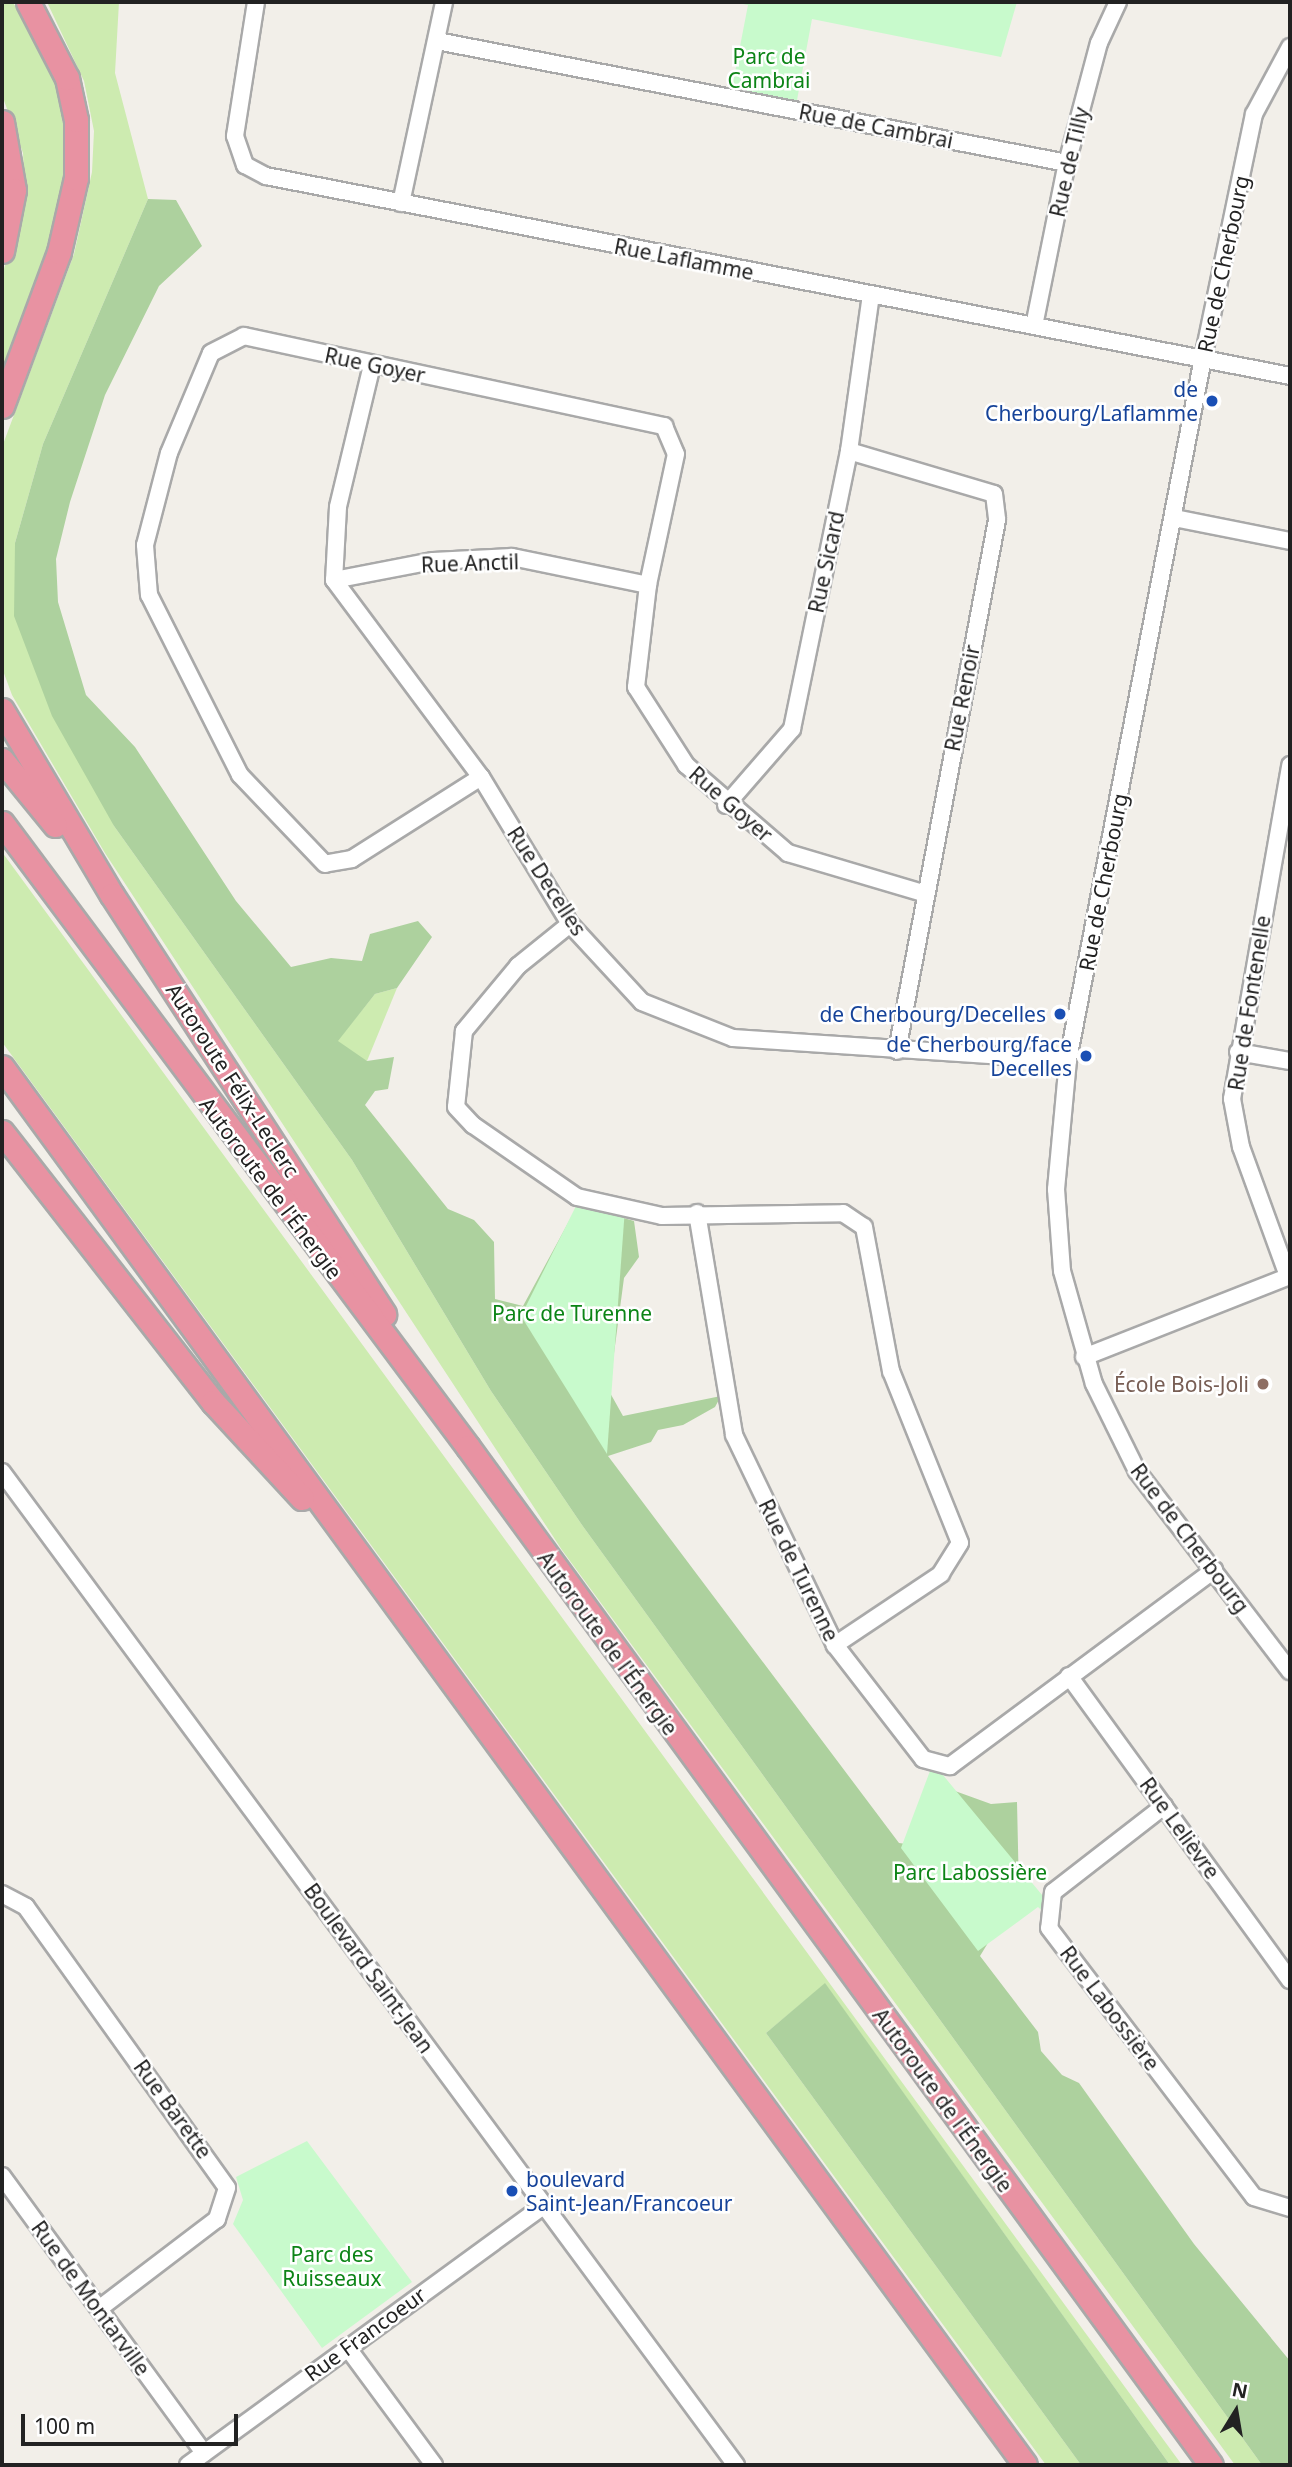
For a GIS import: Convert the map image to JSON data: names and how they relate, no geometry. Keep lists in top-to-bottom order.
{
  "streets": {
    "highway": ["Autoroute Félix-Leclerc", "Autoroute de l'Énergie"],
    "street": [
      "Rue de Cambrai",
      "Rue de Tilly",
      "Rue Laflamme",
      "Rue de Cherbourg",
      "Rue Goyer",
      "Rue Sicard",
      "Rue Anctil",
      "Rue Renoir",
      "Rue Decelles",
      "Rue de Fontenelle",
      "Rue de Turenne",
      "Rue Lelièvre",
      "Boulevard Saint-Jean",
      "Rue Labossière",
      "Rue Barette",
      "Rue de Montarville",
      "Rue Francoeur"
    ]
  },
  "crossings": [
    ["Rue de Cambrai", "Rue de Tilly"],
    ["Rue de Tilly", "Rue Laflamme"],
    ["Rue Laflamme", "Rue de Cherbourg"],
    ["Rue Laflamme", "Rue Sicard"],
    ["Rue de Cherbourg", "Rue Decelles"],
    ["Rue de Cherbourg", "Rue de Turenne"],
    ["Rue Goyer", "Rue Sicard"],
    ["Rue Goyer", "Rue Anctil"],
    ["Rue Goyer", "Rue Renoir"],
    ["Rue Goyer", "Rue Decelles"],
    ["Rue Sicard", "Rue Renoir"],
    ["Rue Anctil", "Rue Decelles"],
    ["Rue Renoir", "Rue Decelles"],
    ["Autoroute Félix-Leclerc", "Autoroute de l'Énergie"],
    ["Rue de Turenne", "Rue Lelièvre"],
    ["Rue Lelièvre", "Rue Labossière"],
    ["Boulevard Saint-Jean", "Rue Francoeur"],
    ["Rue Barette", "Rue de Montarville"],
    ["Rue de Montarville", "Rue Francoeur"]
  ],
  "parks": [
    "Parc de Cambrai",
    "Parc de Turenne",
    "Parc Labossière",
    "Parc des Ruisseaux"
  ],
  "places": [
    "de Cherbourg/Laflamme",
    "de Cherbourg/Decelles",
    "de Cherbourg/face Decelles",
    "École Bois-Joli",
    "boulevard Saint-Jean/Francoeur"
  ],
  "scale_bar": "100 m",
  "north": "top"
}
